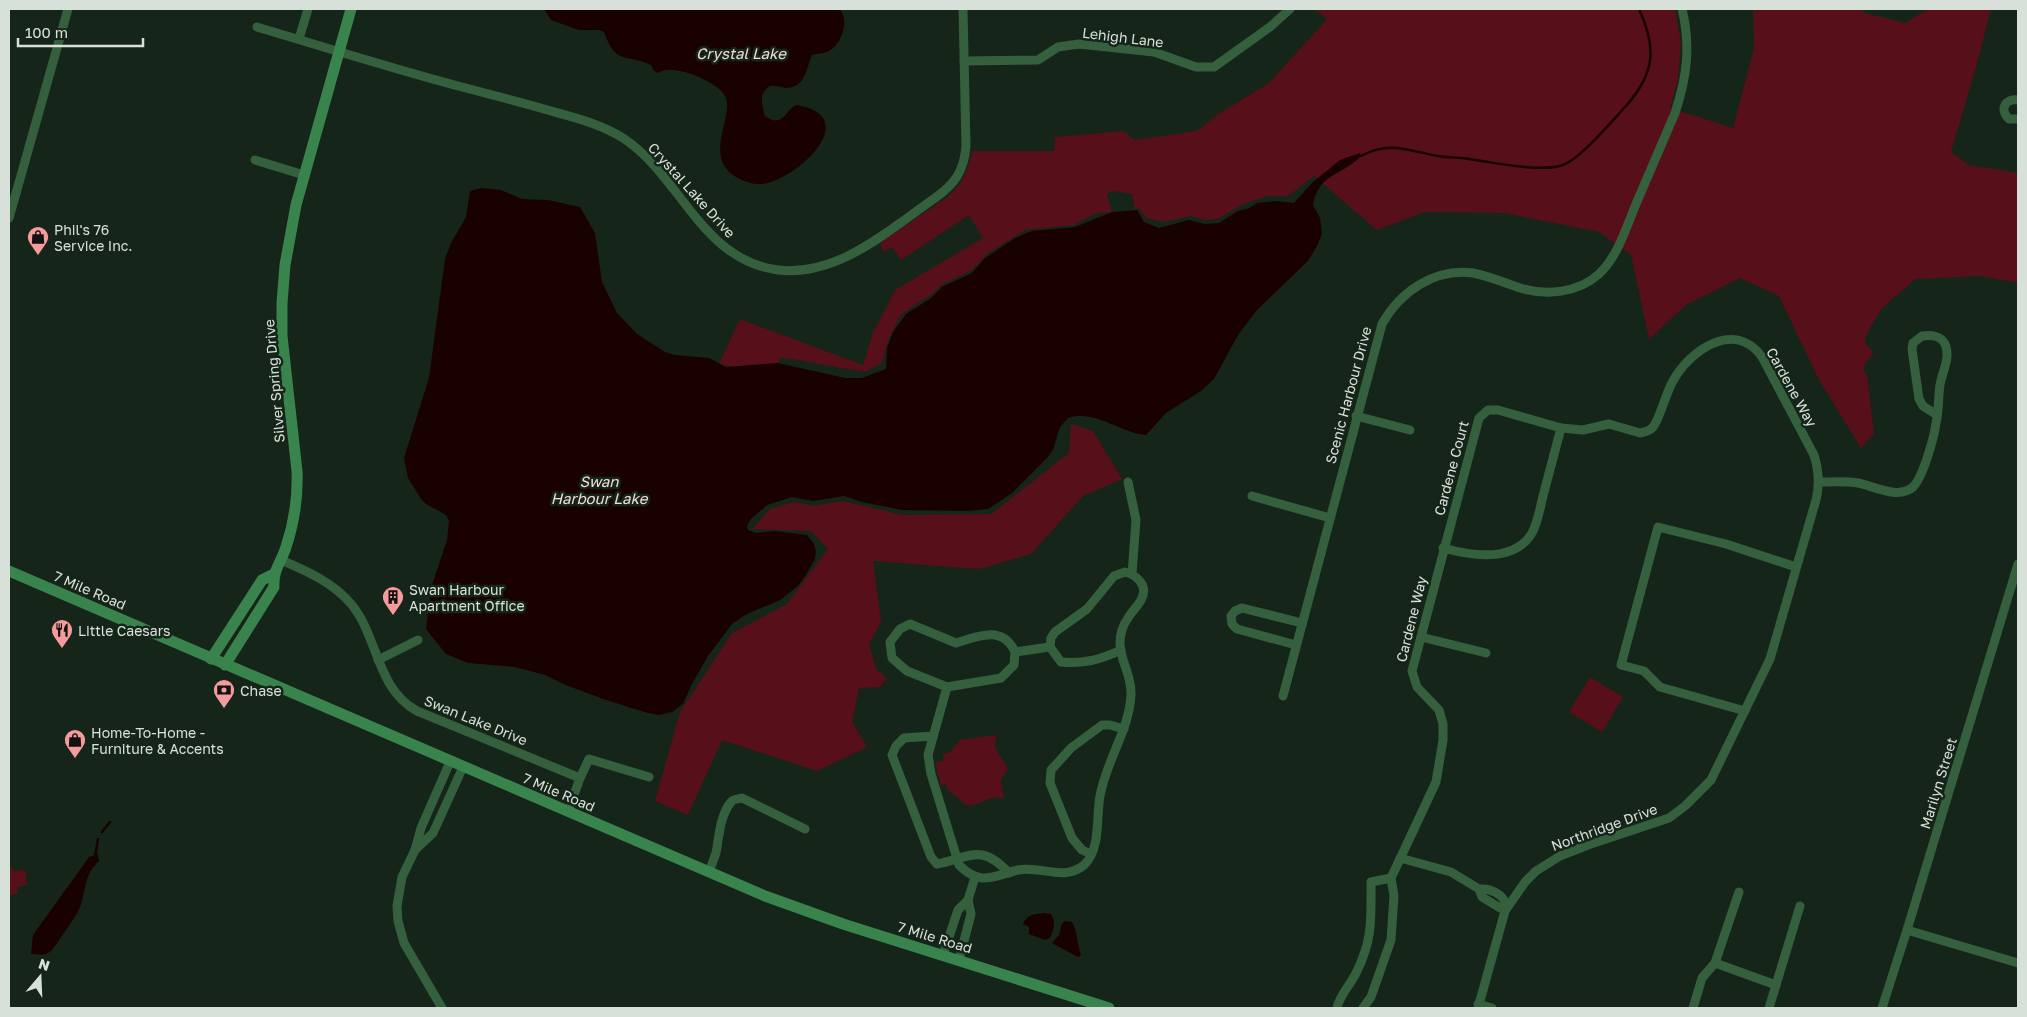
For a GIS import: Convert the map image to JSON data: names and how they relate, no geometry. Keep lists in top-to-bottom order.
{
  "streets": {
    "street": [
      "Lehigh Lane",
      "Crystal Lake Drive",
      "Silver Spring Drive",
      "Cardene Way",
      "Scenic Harbour Drive",
      "Cardene Court",
      "7 Mile Road",
      "Swan Lake Drive",
      "Marilyn Street",
      "Northridge Drive"
    ]
  },
  "crossings": [
    ["Lehigh Lane", "Crystal Lake Drive"],
    ["Crystal Lake Drive", "Silver Spring Drive"],
    ["Silver Spring Drive", "7 Mile Road"],
    ["Silver Spring Drive", "Swan Lake Drive"],
    ["Cardene Way", "Cardene Court"],
    ["Cardene Way", "Northridge Drive"]
  ],
  "water": ["Crystal Lake", "Swan Harbour Lake"],
  "places": {
    "shop": ["Phil's 76 Service Inc.", "Home-To-Home - Furniture & Accents"],
    "building": ["Swan Harbour Apartment Office"],
    "restaurant": ["Little Caesars"],
    "bank": ["Chase"]
  },
  "scale_bar": "100 m",
  "north": "top"
}
